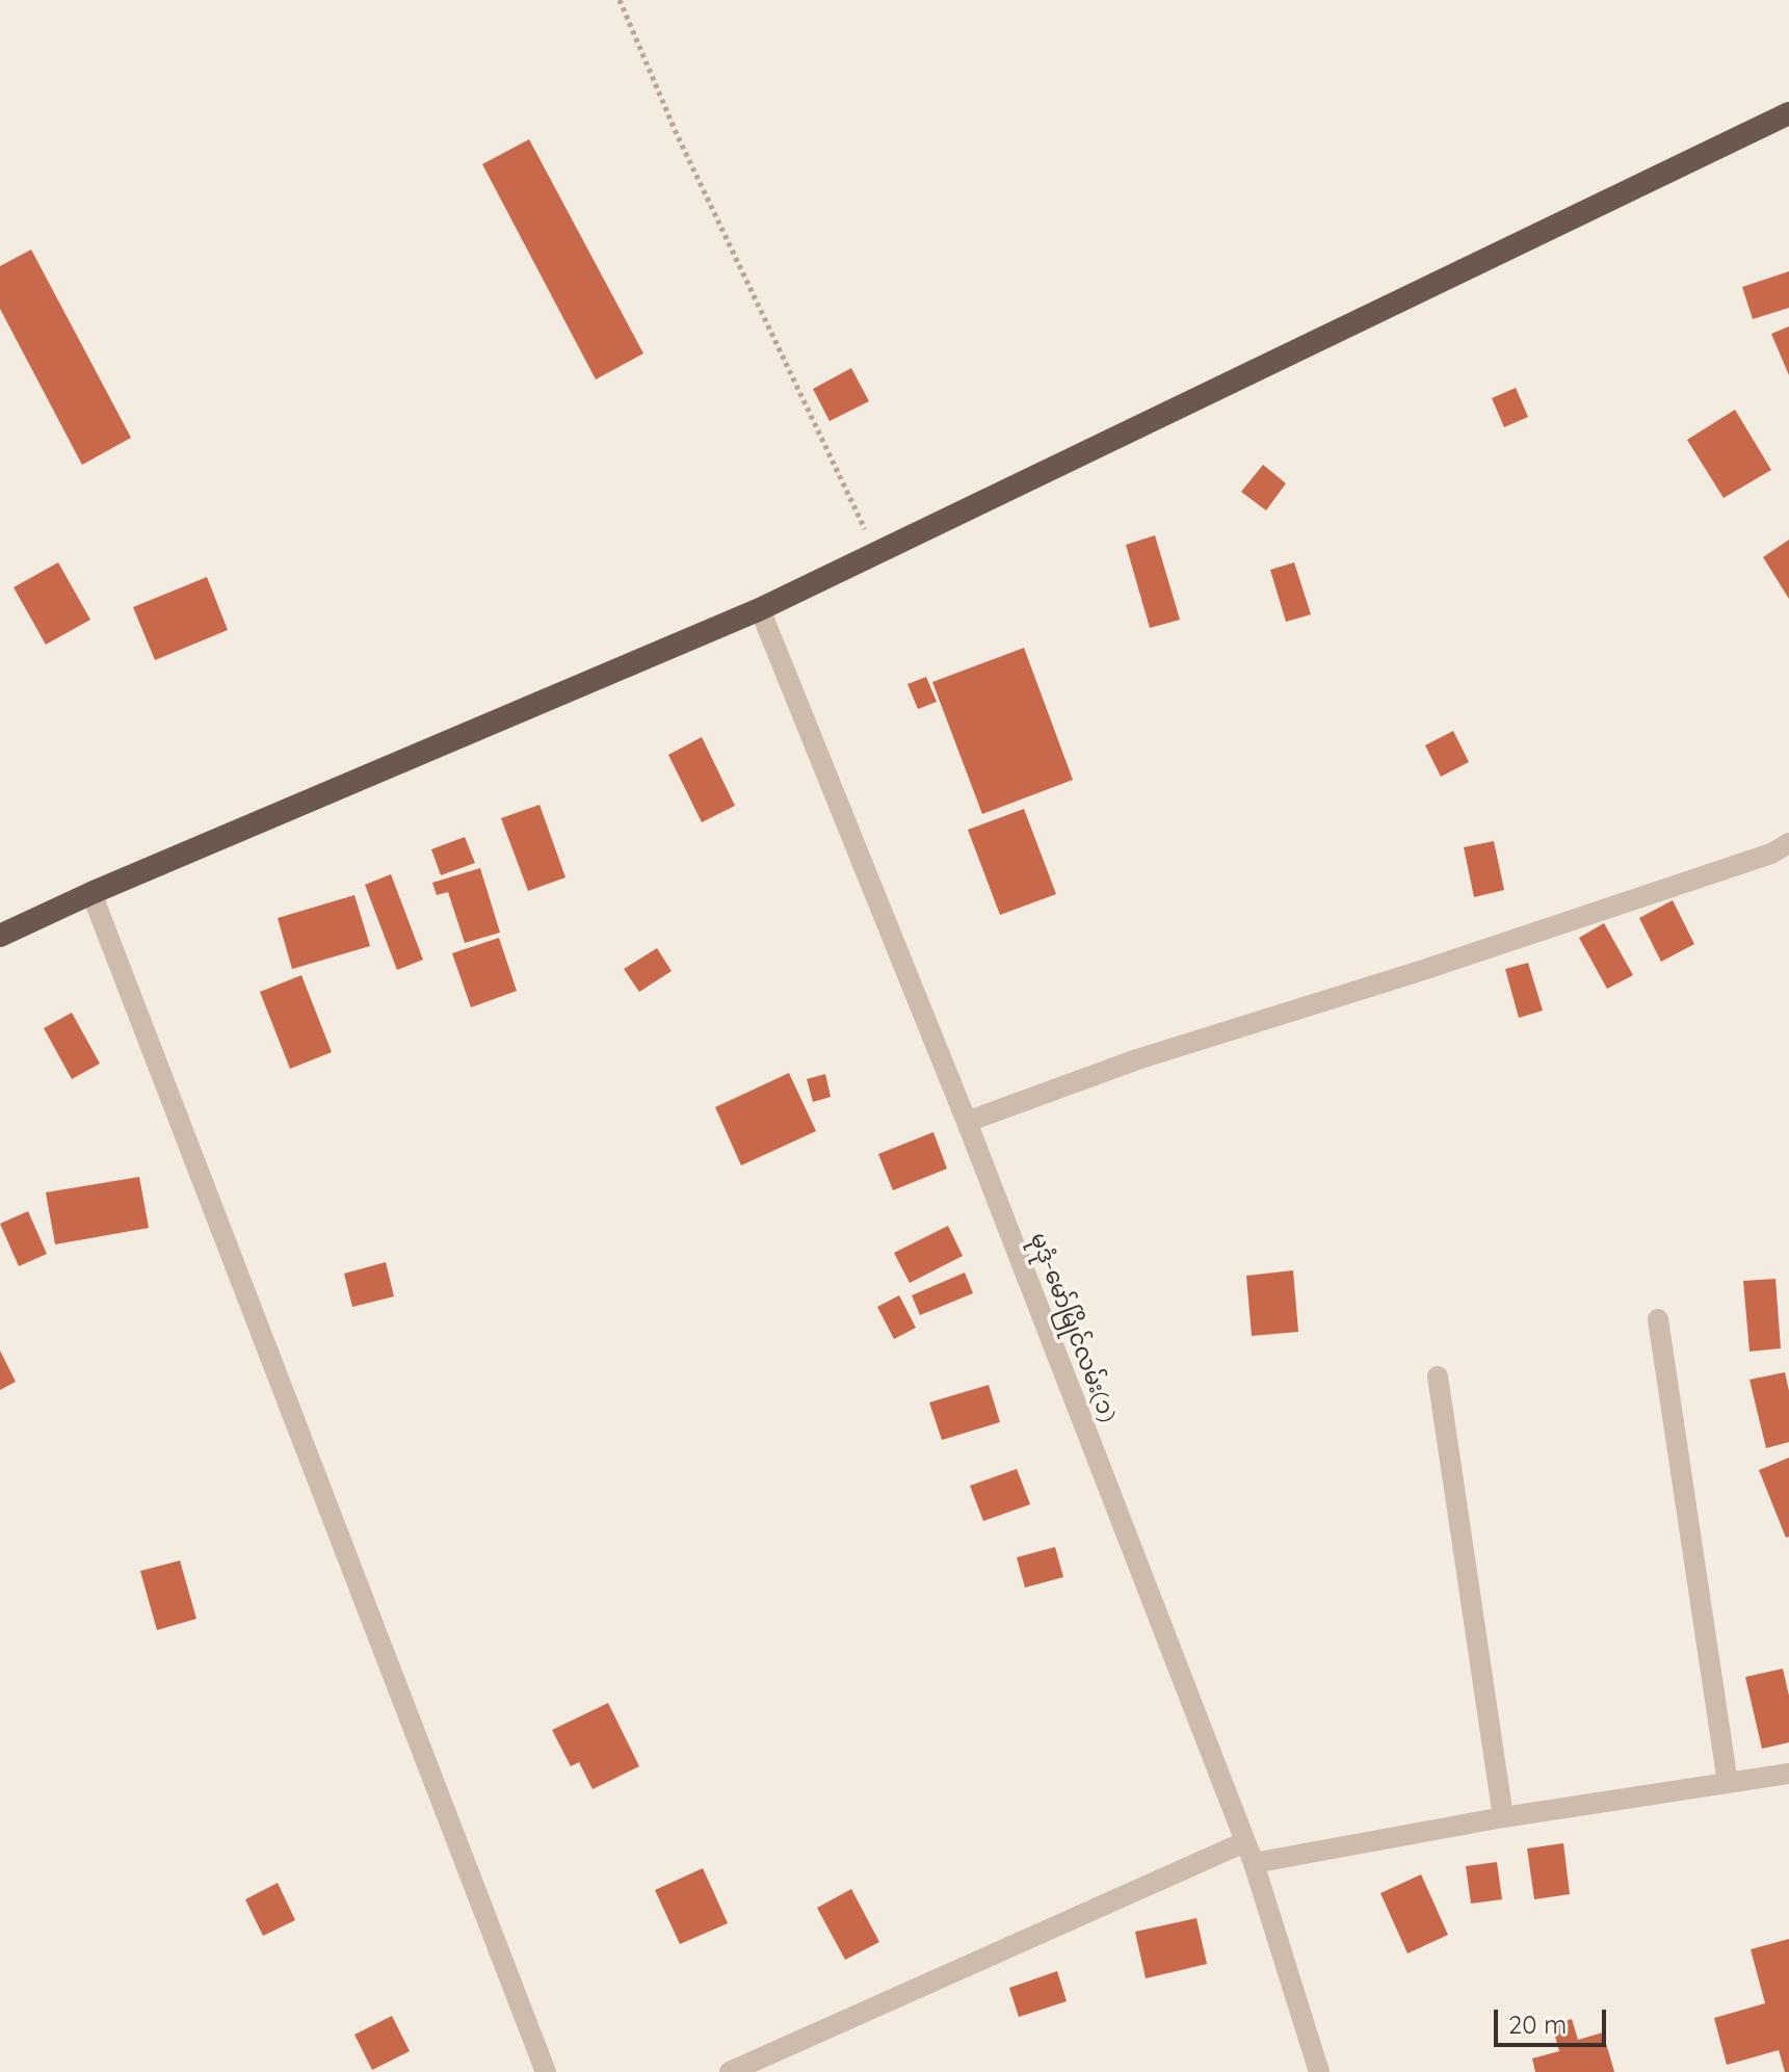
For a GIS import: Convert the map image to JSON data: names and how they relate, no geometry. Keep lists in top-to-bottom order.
{
  "streets": {
    "street": ["မုဒုံ-မော်မြိုင်လမ်း(၁)"]
  },
  "scale_bar": "20 m"
}
